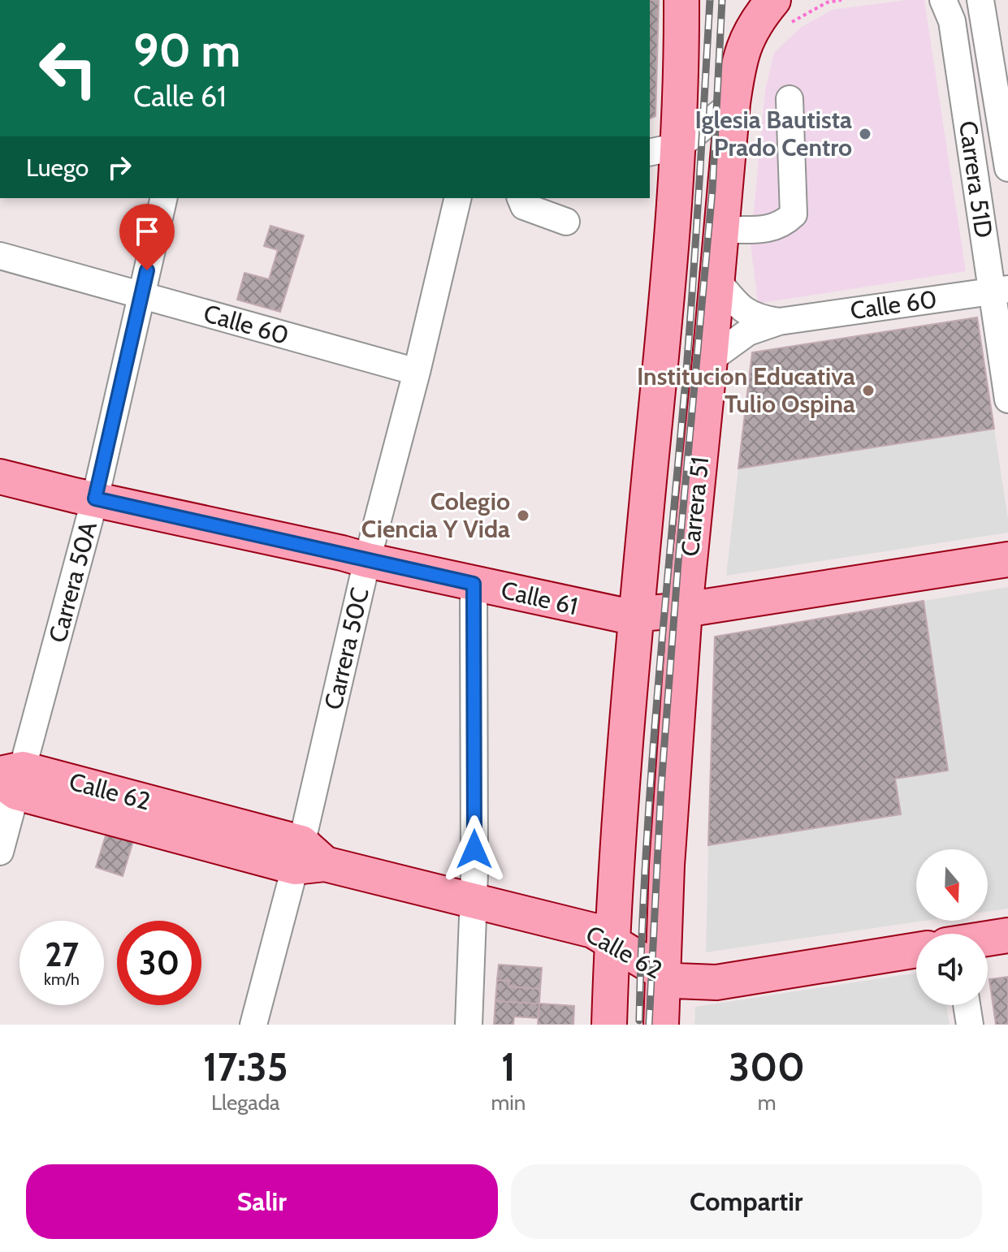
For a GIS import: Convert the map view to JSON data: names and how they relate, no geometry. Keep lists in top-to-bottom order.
{
  "streets": {
    "main road": ["Carrera 51", "Calle 61", "Calle 62"],
    "street": [
      "Carrera 51D",
      "Calle 60",
      "Carrera 50A",
      "Carrera 50C"
    ]
  },
  "crossings": [
    ["Carrera 51D", "Calle 60"],
    ["Calle 60", "Carrera 51"],
    ["Calle 60", "Carrera 50A"],
    ["Calle 60", "Carrera 50C"],
    ["Carrera 51", "Calle 61"],
    ["Carrera 51", "Calle 62"],
    ["Carrera 50A", "Calle 61"],
    ["Carrera 50A", "Calle 62"],
    ["Calle 61", "Carrera 50C"],
    ["Carrera 50C", "Calle 62"]
  ],
  "places": ["Iglesia Bautista Prado Centro", "Institucion Educativa Tulio Ospina", "Colegio Ciencia Y Vida"],
  "north": "bottom",
  "page": {
    "turn": ["90 m", "Calle 61"],
    "then": "Luego",
    "speed": "27 km/h",
    "limit": "30",
    "eta": [
      "17:35",
      "Llegada",
      "1",
      "min",
      "300",
      "m"
    ],
    "buttons": ["Salir", "Compartir"]
  }
}
